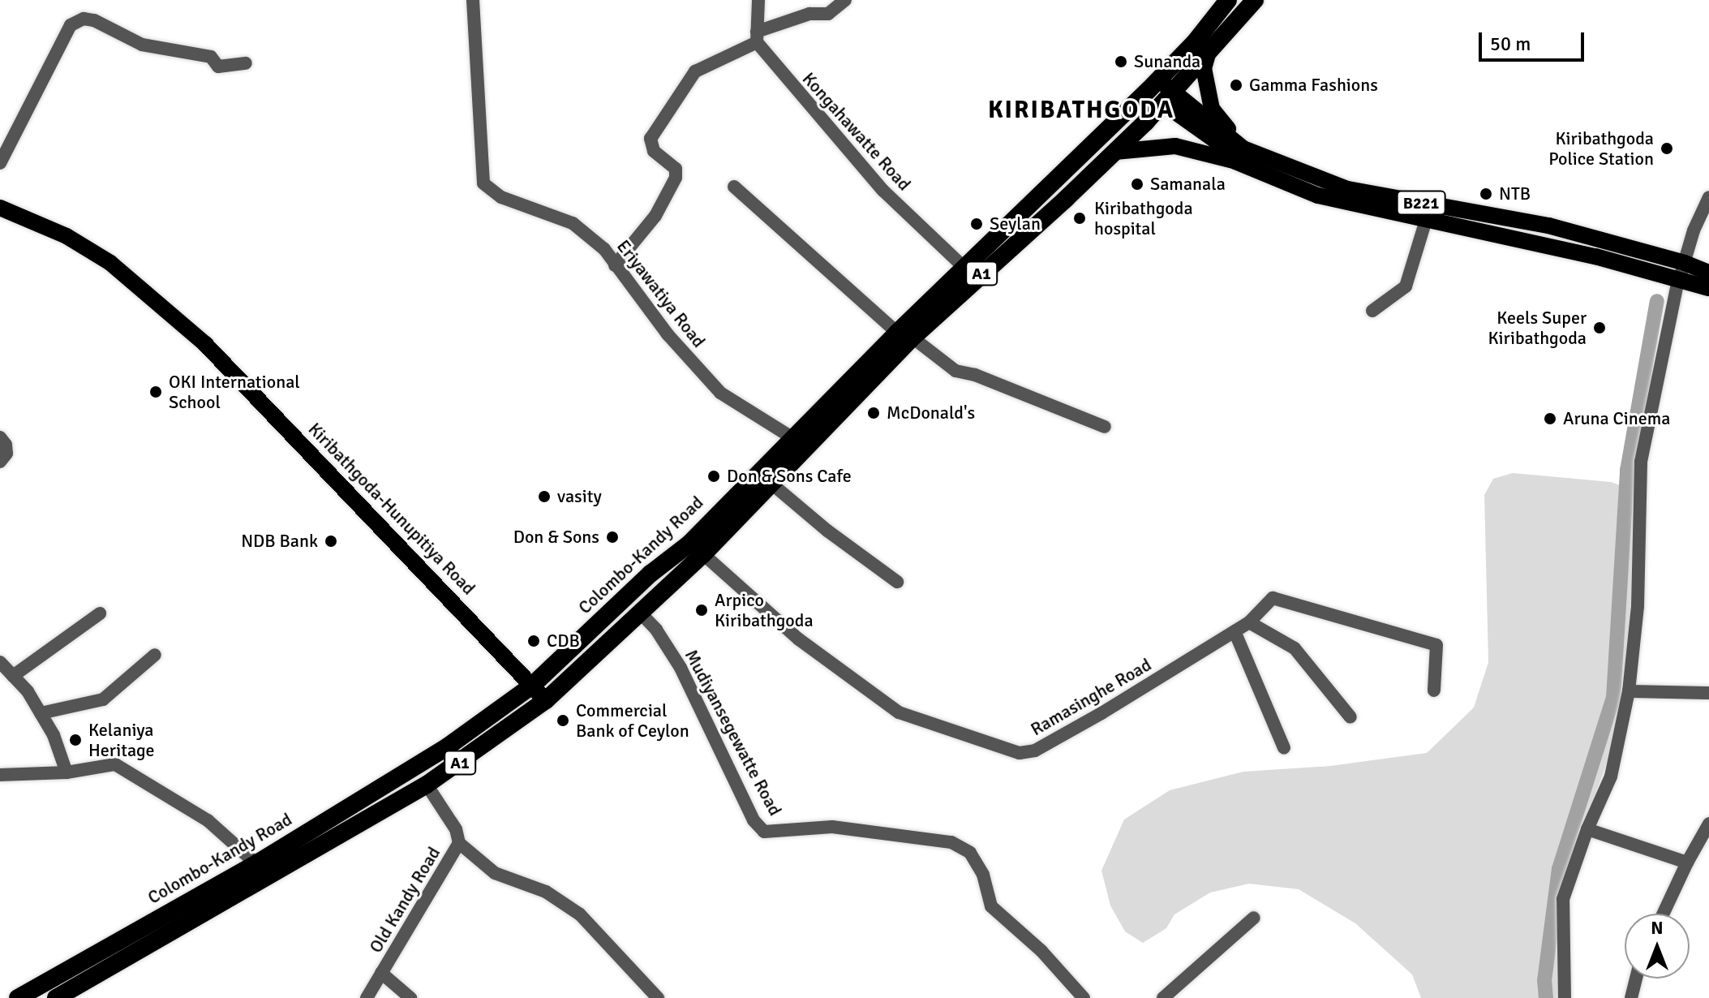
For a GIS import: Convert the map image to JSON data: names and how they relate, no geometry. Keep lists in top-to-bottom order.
{
  "streets": {
    "highway": ["A1", "Colombo-Kandy Road"],
    "main road": ["B221", "Kiribathgoda-Hunupitiya Road"],
    "street": [
      "Kongahawatte Road",
      "Eriyawatiya Road",
      "Ramasinghe Road",
      "Mudiyansegewatte Road",
      "Old Kandy Road"
    ]
  },
  "crossings": [
    ["Kongahawatte Road", "Colombo-Kandy Road"],
    ["B221", "Colombo-Kandy Road"],
    ["Eriyawatiya Road", "Colombo-Kandy Road"],
    ["Kiribathgoda-Hunupitiya Road", "Colombo-Kandy Road"],
    ["Colombo-Kandy Road", "Ramasinghe Road"],
    ["Colombo-Kandy Road", "Mudiyansegewatte Road"],
    ["Colombo-Kandy Road", "Old Kandy Road"]
  ],
  "districts": ["KIRIBATHGODA"],
  "places": [
    "Sunanda",
    "Gamma Fashions",
    "Kiribathgoda Police Station",
    "Samanala",
    "NTB",
    "Kiribathgoda hospital",
    "Seylan",
    "Keels Super Kiribathgoda",
    "OKI International School",
    "McDonald's",
    "Aruna Cinema",
    "Don & Sons Cafe",
    "vasity",
    "Don & Sons",
    "NDB Bank",
    "Arpico Kiribathgoda",
    "CDB",
    "Commercial Bank of Ceylon",
    "Kelaniya Heritage"
  ],
  "scale_bar": "50 m",
  "north": "top"
}
